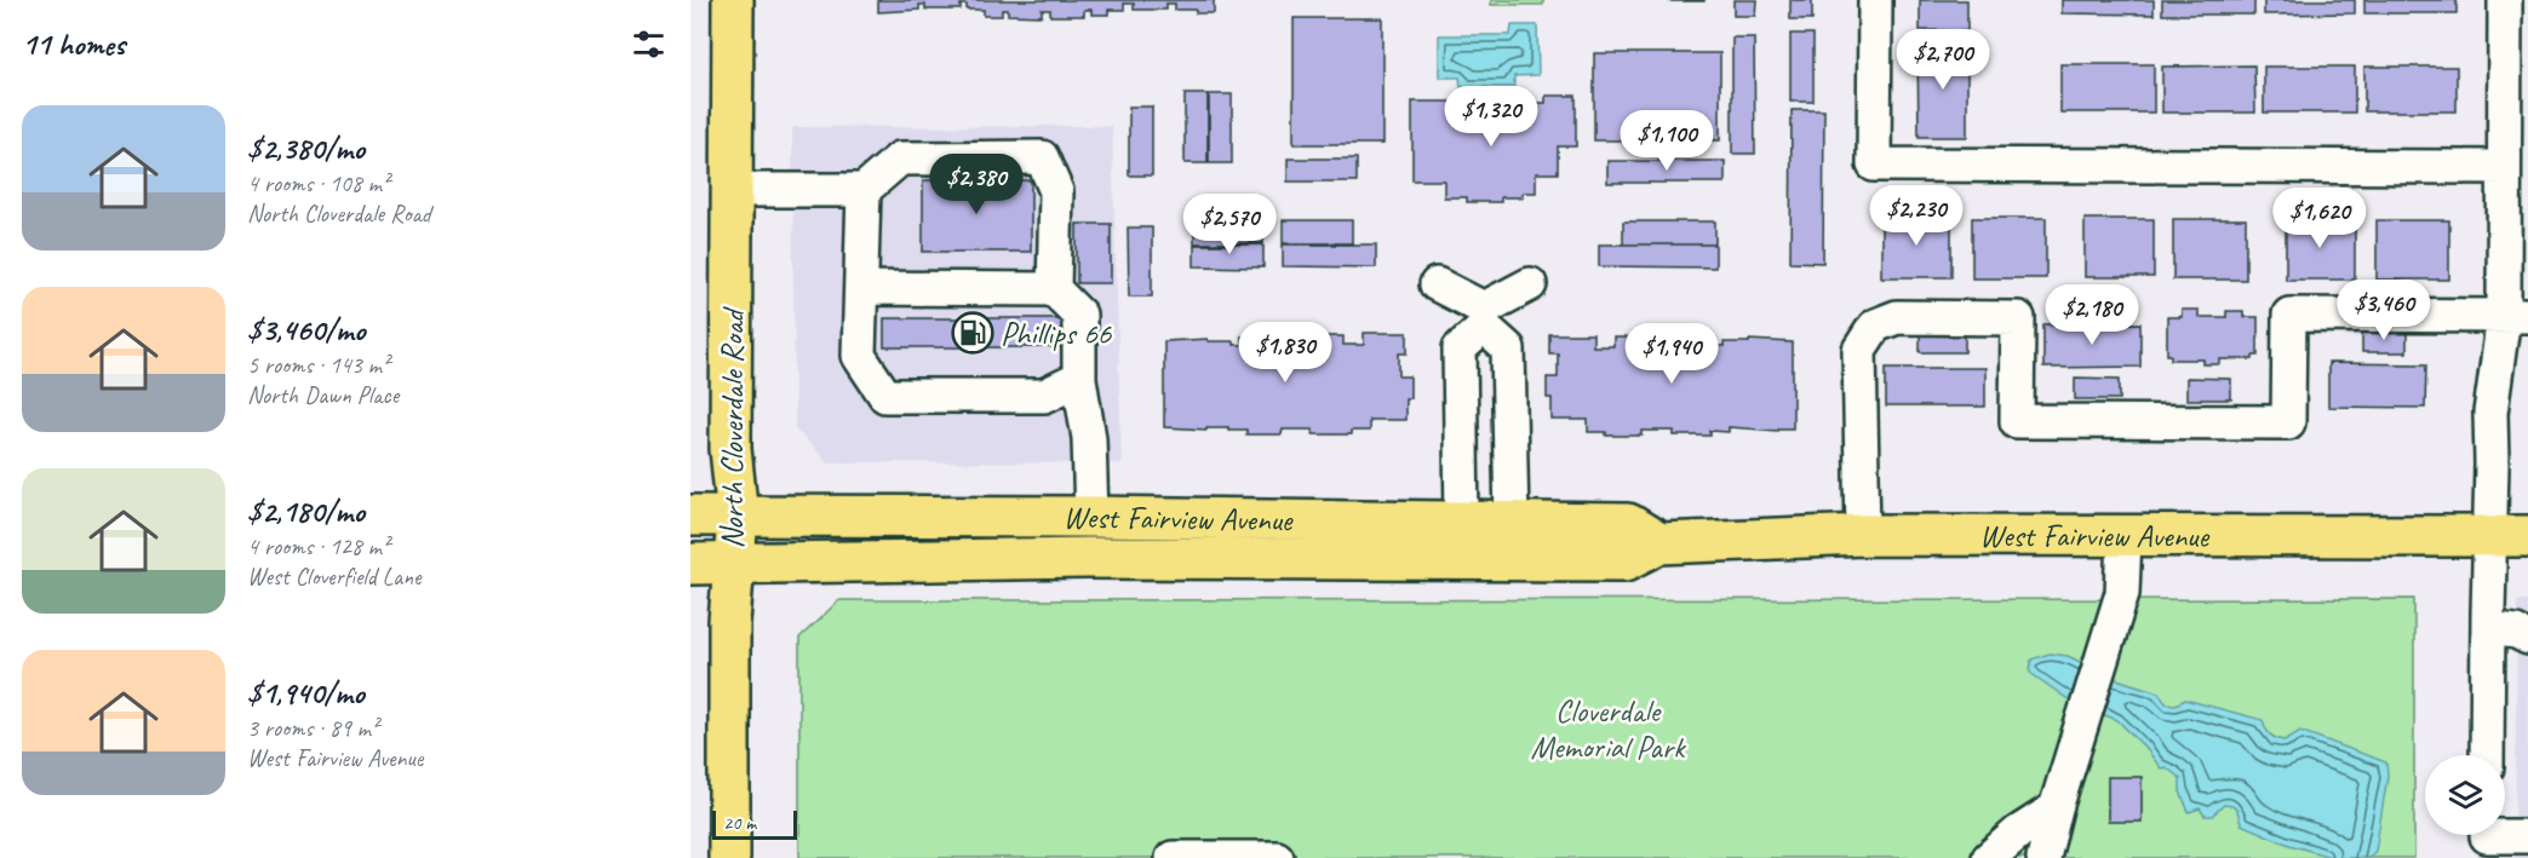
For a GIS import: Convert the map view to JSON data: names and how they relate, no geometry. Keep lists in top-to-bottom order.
{
  "streets": {
    "main road": ["North Cloverdale Road", "West Fairview Avenue"]
  },
  "crossings": [
    ["North Cloverdale Road", "West Fairview Avenue"]
  ],
  "parks": ["Cloverdale Memorial Park"],
  "places": {
    "fuel station": ["Phillips 66"]
  },
  "scale_bar": "20 m",
  "page": {
    "heading": "11 homes",
    "price": [
      "$2,700",
      "$1,320",
      "$1,100",
      "$2,380",
      "$2,230",
      "$1,620",
      "$2,570",
      "$3,460",
      "$2,180",
      "$1,830",
      "$1,940"
    ],
    "list": [
      {
        "name": "$2,380/mo",
        "note": "4 rooms · 108 m² · North Cloverdale Road"
      },
      {
        "name": "$3,460/mo",
        "note": "5 rooms · 143 m² · North Dawn Place"
      },
      {
        "name": "$2,180/mo",
        "note": "4 rooms · 128 m² · West Cloverfield Lane"
      },
      {
        "name": "$1,940/mo",
        "note": "3 rooms · 89 m² · West Fairview Avenue"
      }
    ],
    "scale": "20 m"
  }
}
